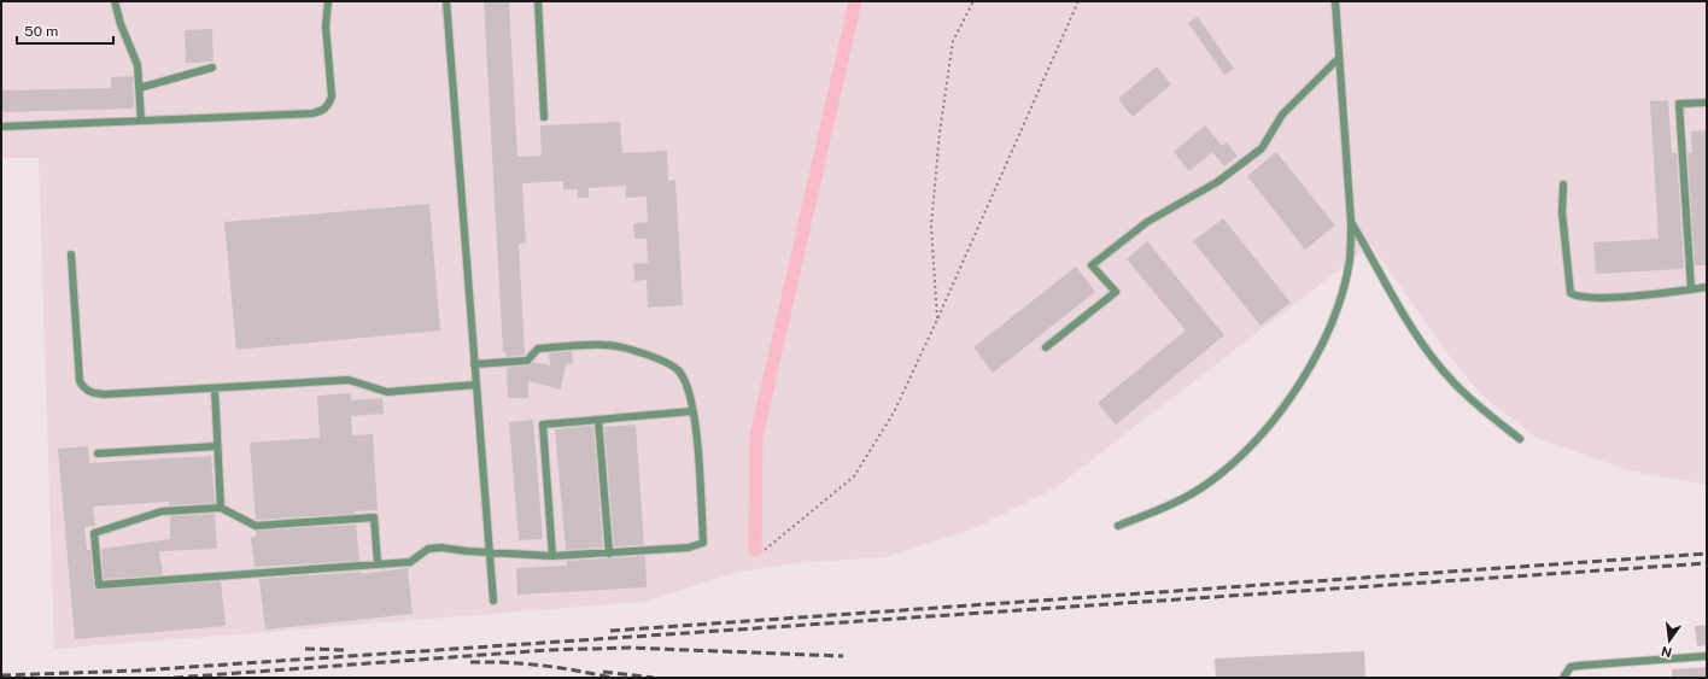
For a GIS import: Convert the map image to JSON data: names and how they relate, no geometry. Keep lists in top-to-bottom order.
{
  "scale_bar": "50 m",
  "north": "bottom"
}
